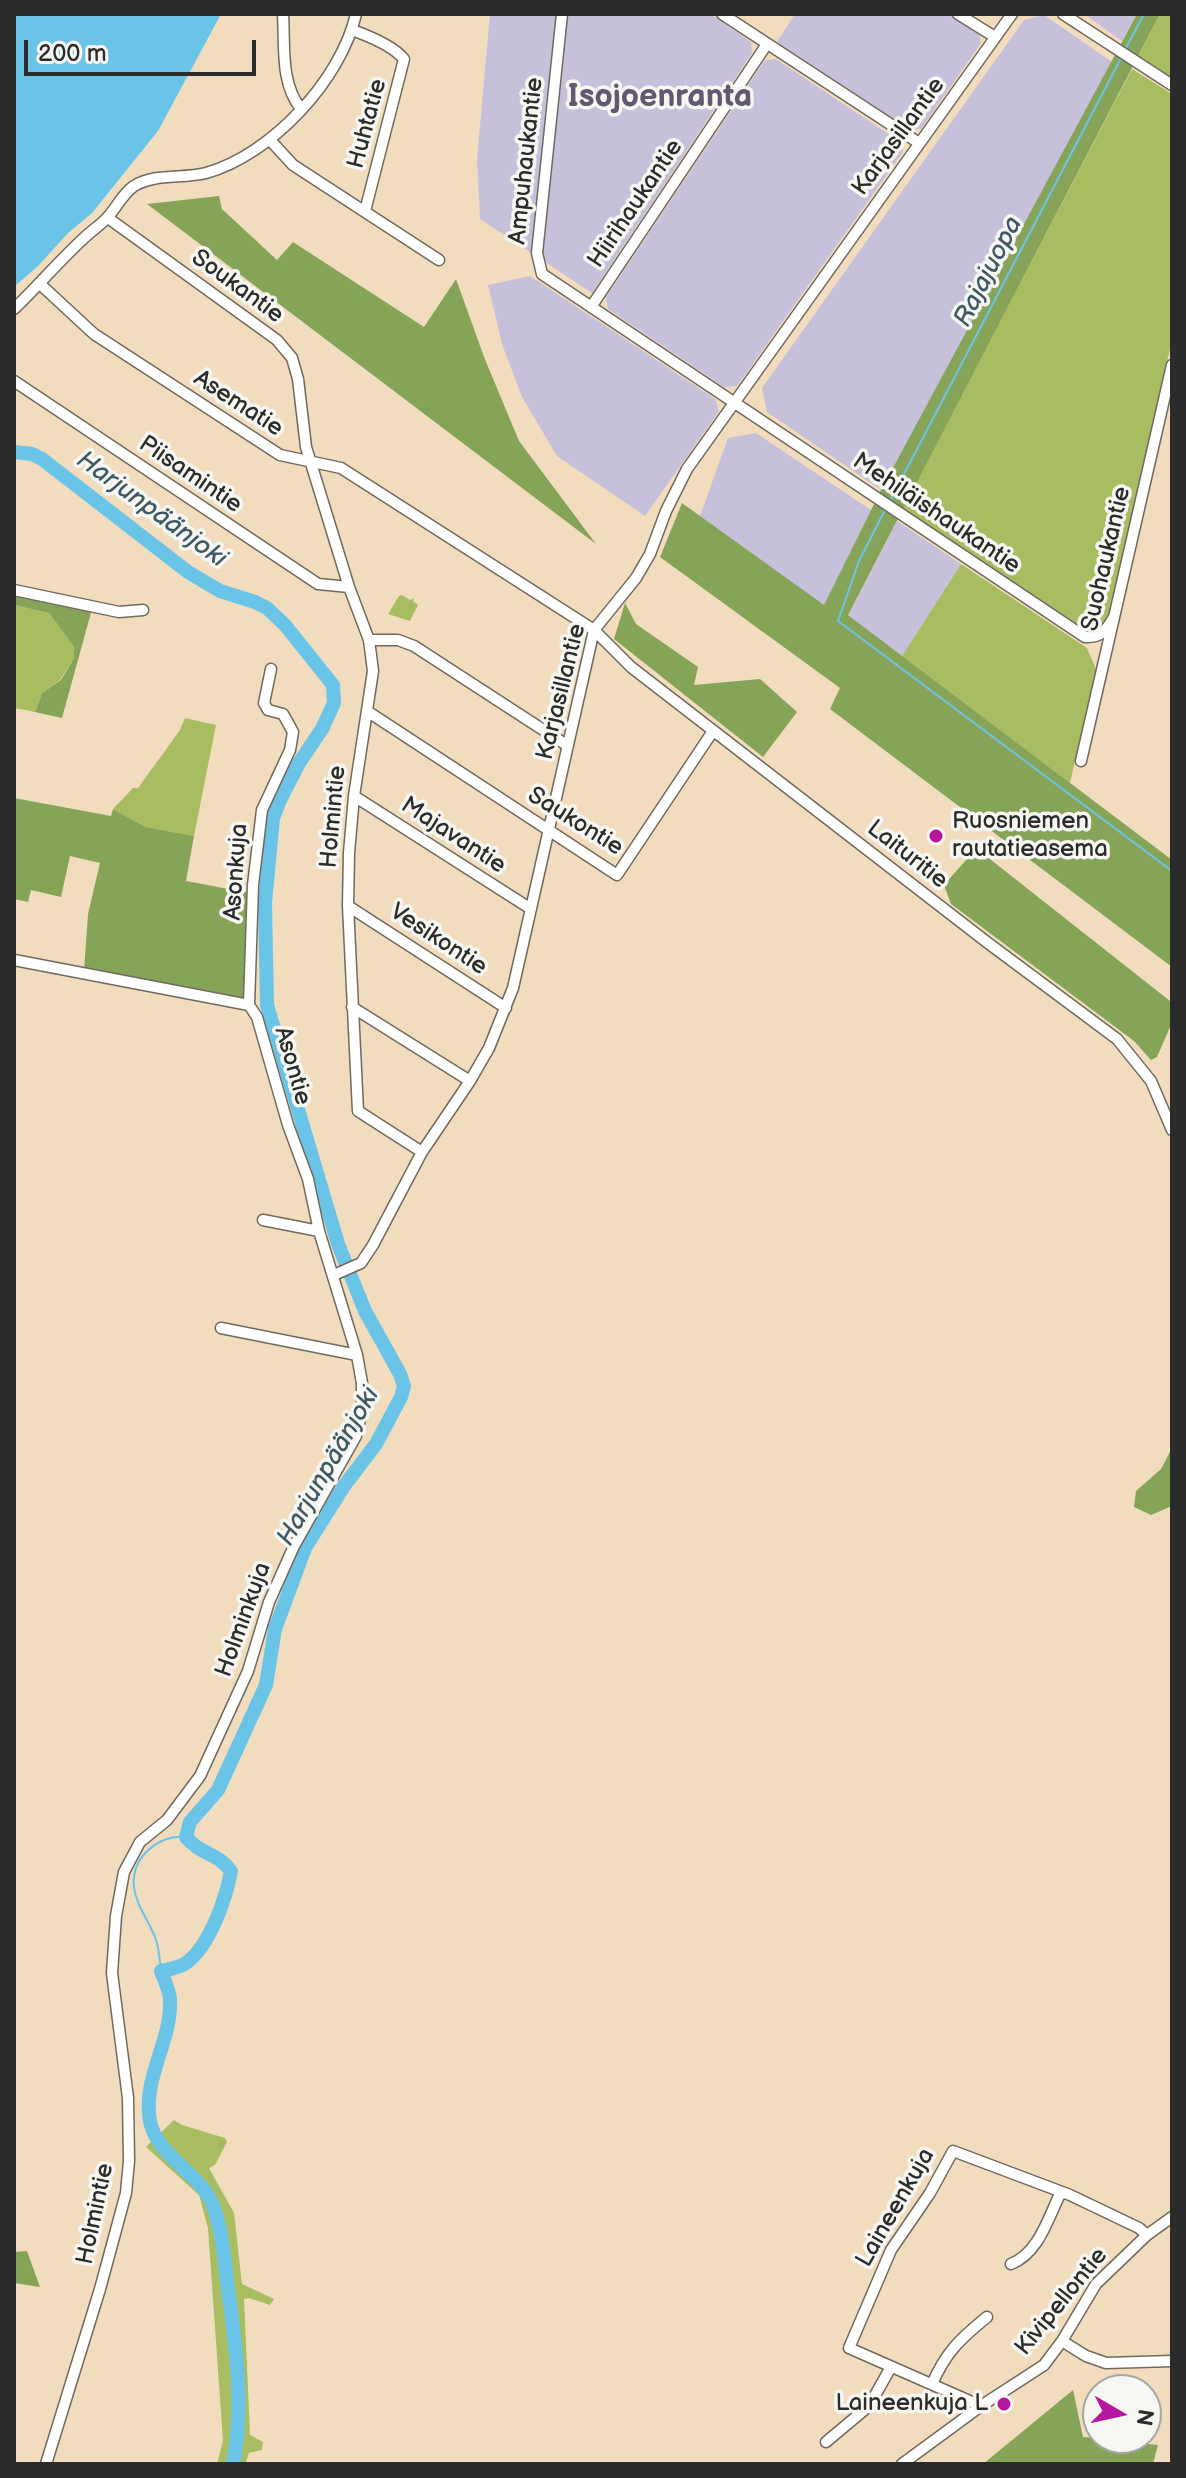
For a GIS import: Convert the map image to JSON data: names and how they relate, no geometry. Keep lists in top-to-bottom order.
{
  "streets": {
    "street": [
      "Huhtatie",
      "Karjasillantie",
      "Ampuhaukantie",
      "Hiirihaukantie",
      "Soukantie",
      "Asematie",
      "Piisamintie",
      "Mehiläishaukantie",
      "Suohaukantie",
      "Holmintie",
      "Saukontie",
      "Majavantie",
      "Laituritie",
      "Asonkuja",
      "Vesikontie",
      "Asontie",
      "Holminkuja",
      "Laineenkuja",
      "Kivipellontie"
    ]
  },
  "crossings": [
    ["Karjasillantie", "Ampuhaukantie"],
    ["Karjasillantie", "Asematie"],
    ["Karjasillantie", "Mehiläishaukantie"],
    ["Karjasillantie", "Holmintie"],
    ["Karjasillantie", "Saukontie"],
    ["Karjasillantie", "Majavantie"],
    ["Karjasillantie", "Laituritie"],
    ["Karjasillantie", "Vesikontie"],
    ["Karjasillantie", "Asontie"],
    ["Karjasillantie", "Holminkuja"],
    ["Ampuhaukantie", "Hiirihaukantie"],
    ["Ampuhaukantie", "Mehiläishaukantie"],
    ["Soukantie", "Asematie"],
    ["Soukantie", "Holmintie"],
    ["Asematie", "Holmintie"],
    ["Asematie", "Laituritie"],
    ["Piisamintie", "Holmintie"],
    ["Mehiläishaukantie", "Suohaukantie"],
    ["Holmintie", "Saukontie"],
    ["Holmintie", "Majavantie"],
    ["Holmintie", "Vesikontie"],
    ["Holmintie", "Holminkuja"],
    ["Saukontie", "Laituritie"],
    ["Asonkuja", "Asontie"],
    ["Asontie", "Holminkuja"],
    ["Laineenkuja", "Kivipellontie"]
  ],
  "districts": ["Isojoenranta"],
  "water": ["Rajajuopa", "Harjunpäänjoki"],
  "places": ["Ruosniemen rautatieasema", "Laineenkuja L"],
  "scale_bar": "200 m",
  "north": "right"
}
